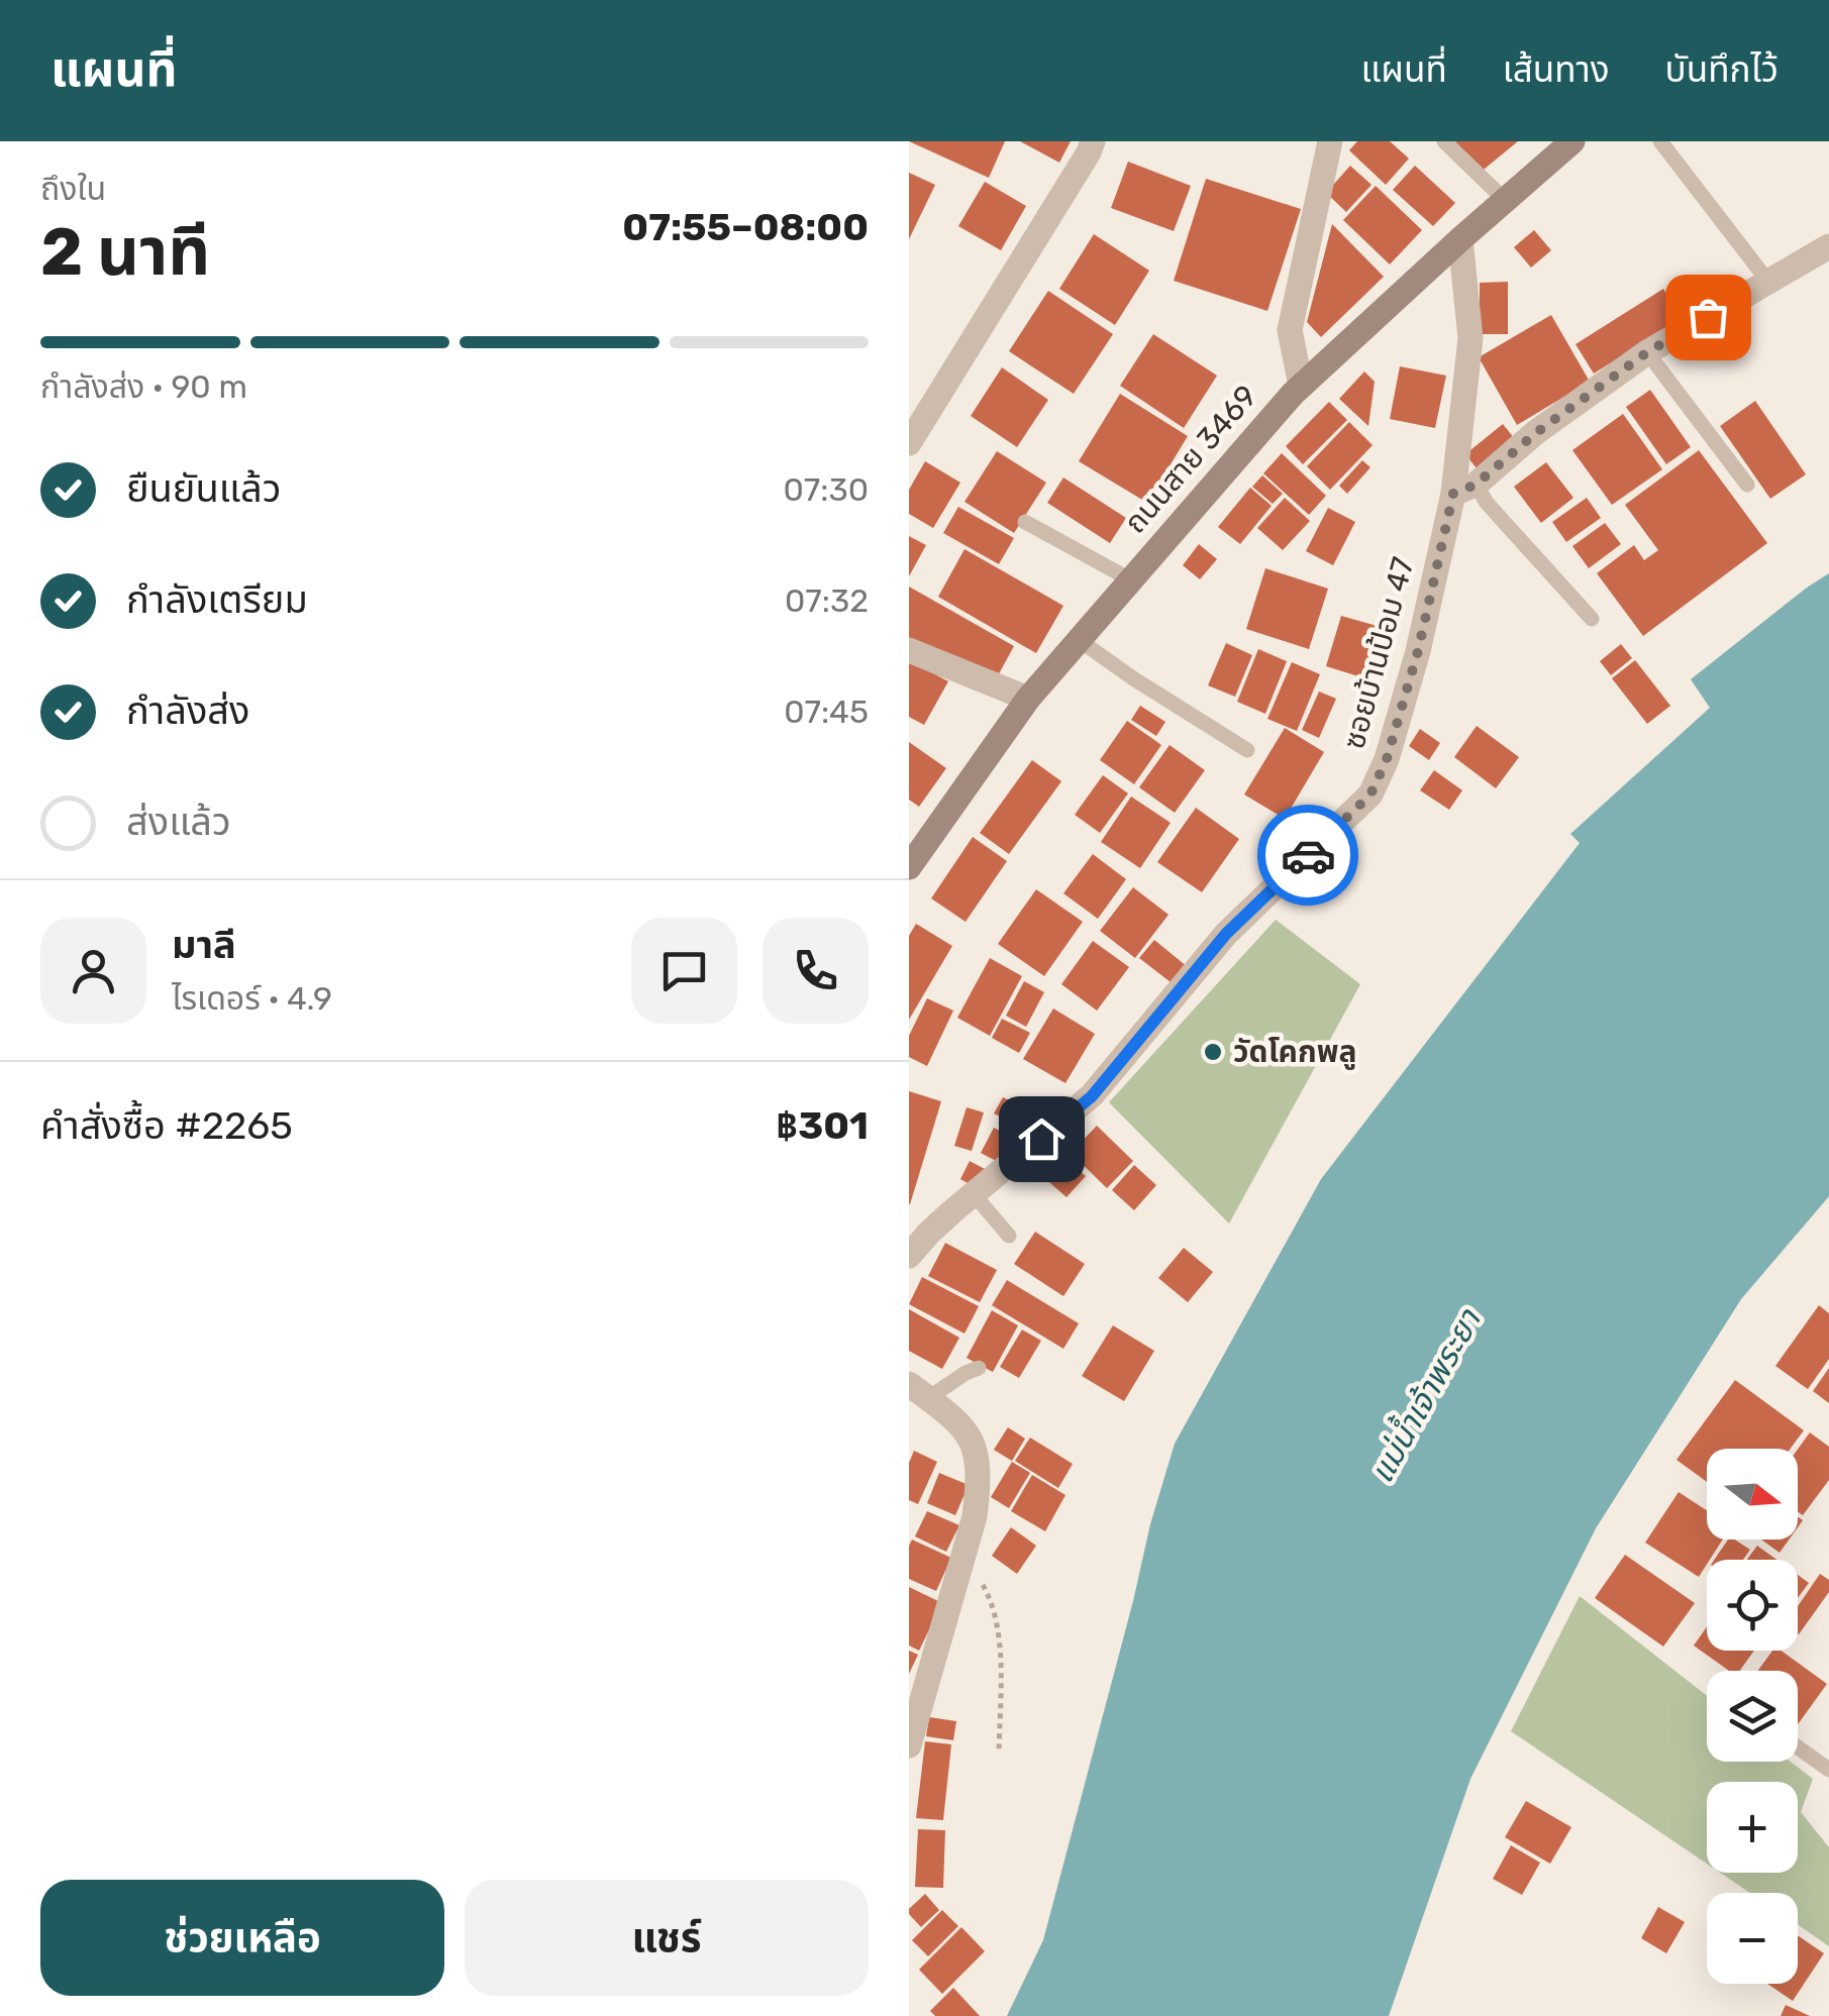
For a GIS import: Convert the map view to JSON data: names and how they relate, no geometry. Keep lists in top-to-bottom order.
{
  "streets": {
    "street": ["ถนนสาย 3469", "ซอยบ้านป้อม 47"]
  },
  "crossings": [
    ["ถนนสาย 3469", "ซอยบ้านป้อม 47"]
  ],
  "water": ["แม่น้ำเจ้าพระยา"],
  "places": ["วัดโคกพลู"],
  "north": "right",
  "page": {
    "header": "แผนที่",
    "nav": ["แผนที่", "เส้นทาง", "บันทึกไว้"],
    "heading": ["2 นาที", "ถึงใน", "07:55–08:00"],
    "panel": [
      "มาลี",
      "ไรเดอร์ · 4.9",
      "คำสั่งซื้อ #2265",
      "฿301"
    ],
    "bar": "กำลังส่ง · 90 m",
    "list": [
      ["ยืนยันแล้ว", "07:30"],
      ["กำลังเตรียม", "07:32"],
      ["กำลังส่ง", "07:45"],
      "ส่งแล้ว"
    ],
    "map_buttons": ["+", "−"],
    "buttons": ["ช่วยเหลือ", "แชร์"]
  }
}
